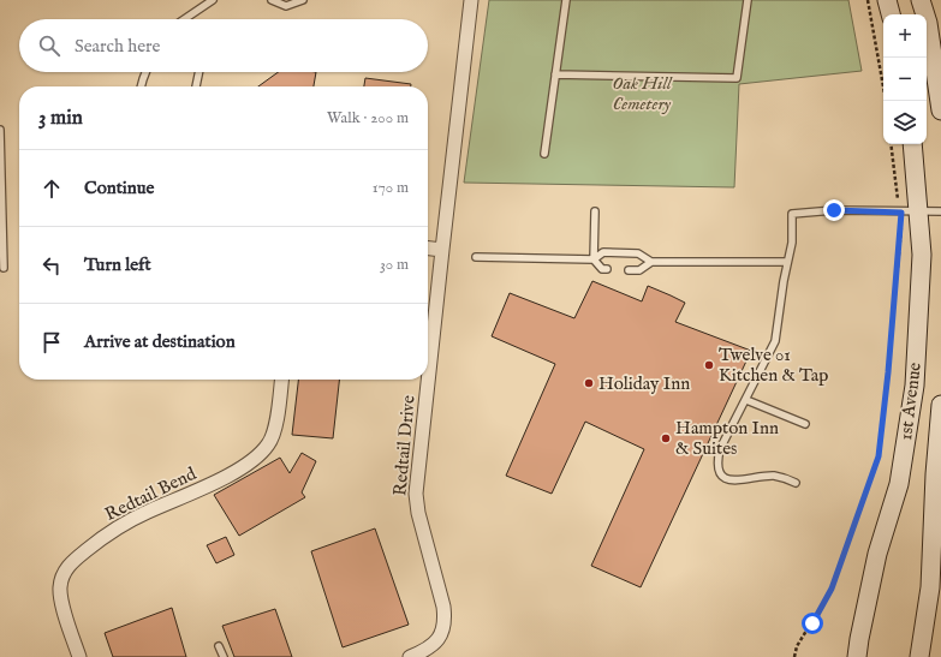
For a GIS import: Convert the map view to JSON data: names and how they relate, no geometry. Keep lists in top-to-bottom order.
{
  "streets": {
    "main road": ["1st Avenue"],
    "street": ["Redtail Drive", "Redtail Bend"]
  },
  "parks": ["Oak Hill Cemetery"],
  "places": ["Twelve 01 Kitchen & Tap", "Holiday Inn", "Hampton Inn & Suites"],
  "page": {
    "map_buttons": ["+", "−"],
    "search": "Search here",
    "heading": ["3 min", "Walk · 200 m"],
    "list": [
      ["Continue", "170 m"],
      ["Turn left", "30 m"],
      "Arrive at destination"
    ]
  }
}
